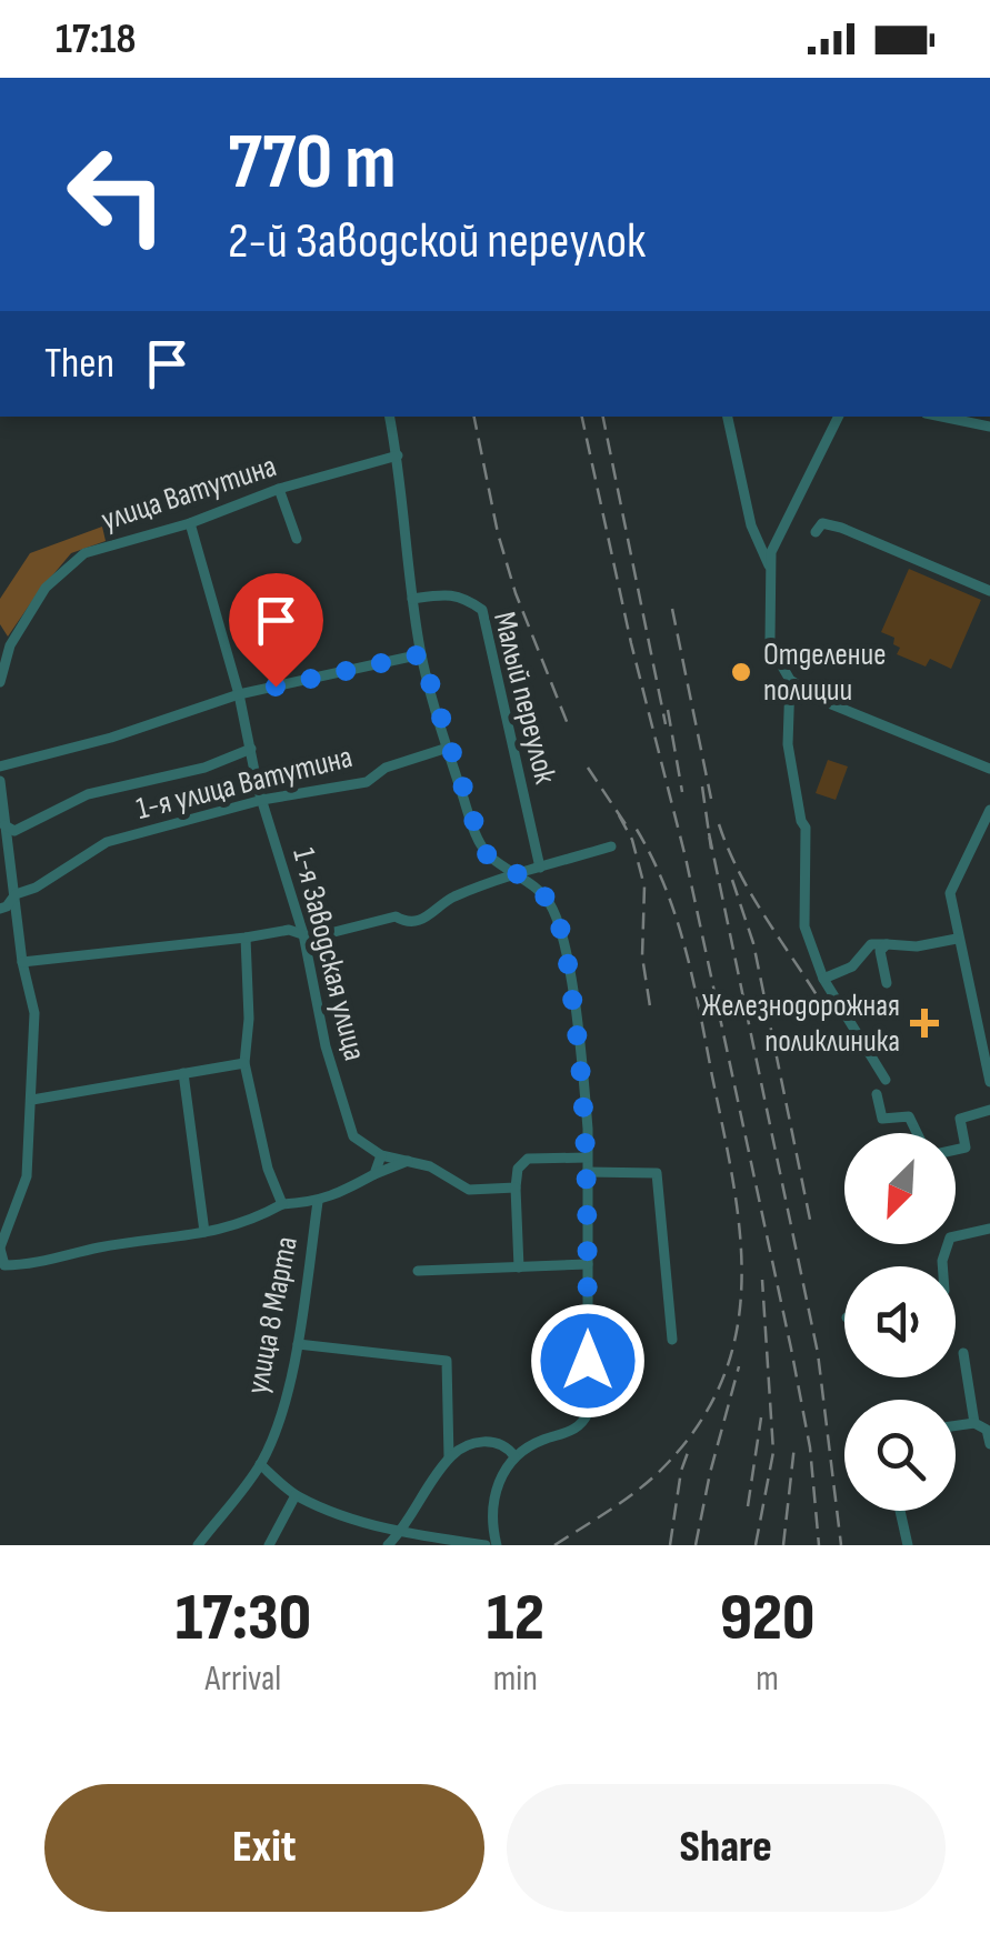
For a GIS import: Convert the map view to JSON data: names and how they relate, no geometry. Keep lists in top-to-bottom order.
{
  "streets": {
    "street": [
      "улица Ватутина",
      "Малый переулок",
      "1-я улица Ватутина",
      "1-я Заводская улица",
      "улица 8 Марта"
    ]
  },
  "crossings": [
    ["улица Ватутина", "1-я Заводская улица"],
    ["1-я улица Ватутина", "1-я Заводская улица"]
  ],
  "places": {
    "other": ["Отделение полиции"],
    "health": ["Железнодорожная поликлиника"]
  },
  "north": "bottom left",
  "page": {
    "status": "17:18",
    "turn": ["770 m", "2-й Заводской переулок"],
    "then": "Then",
    "eta": [
      "17:30",
      "Arrival",
      "12",
      "min",
      "920",
      "m"
    ],
    "buttons": ["Exit", "Share"]
  }
}
